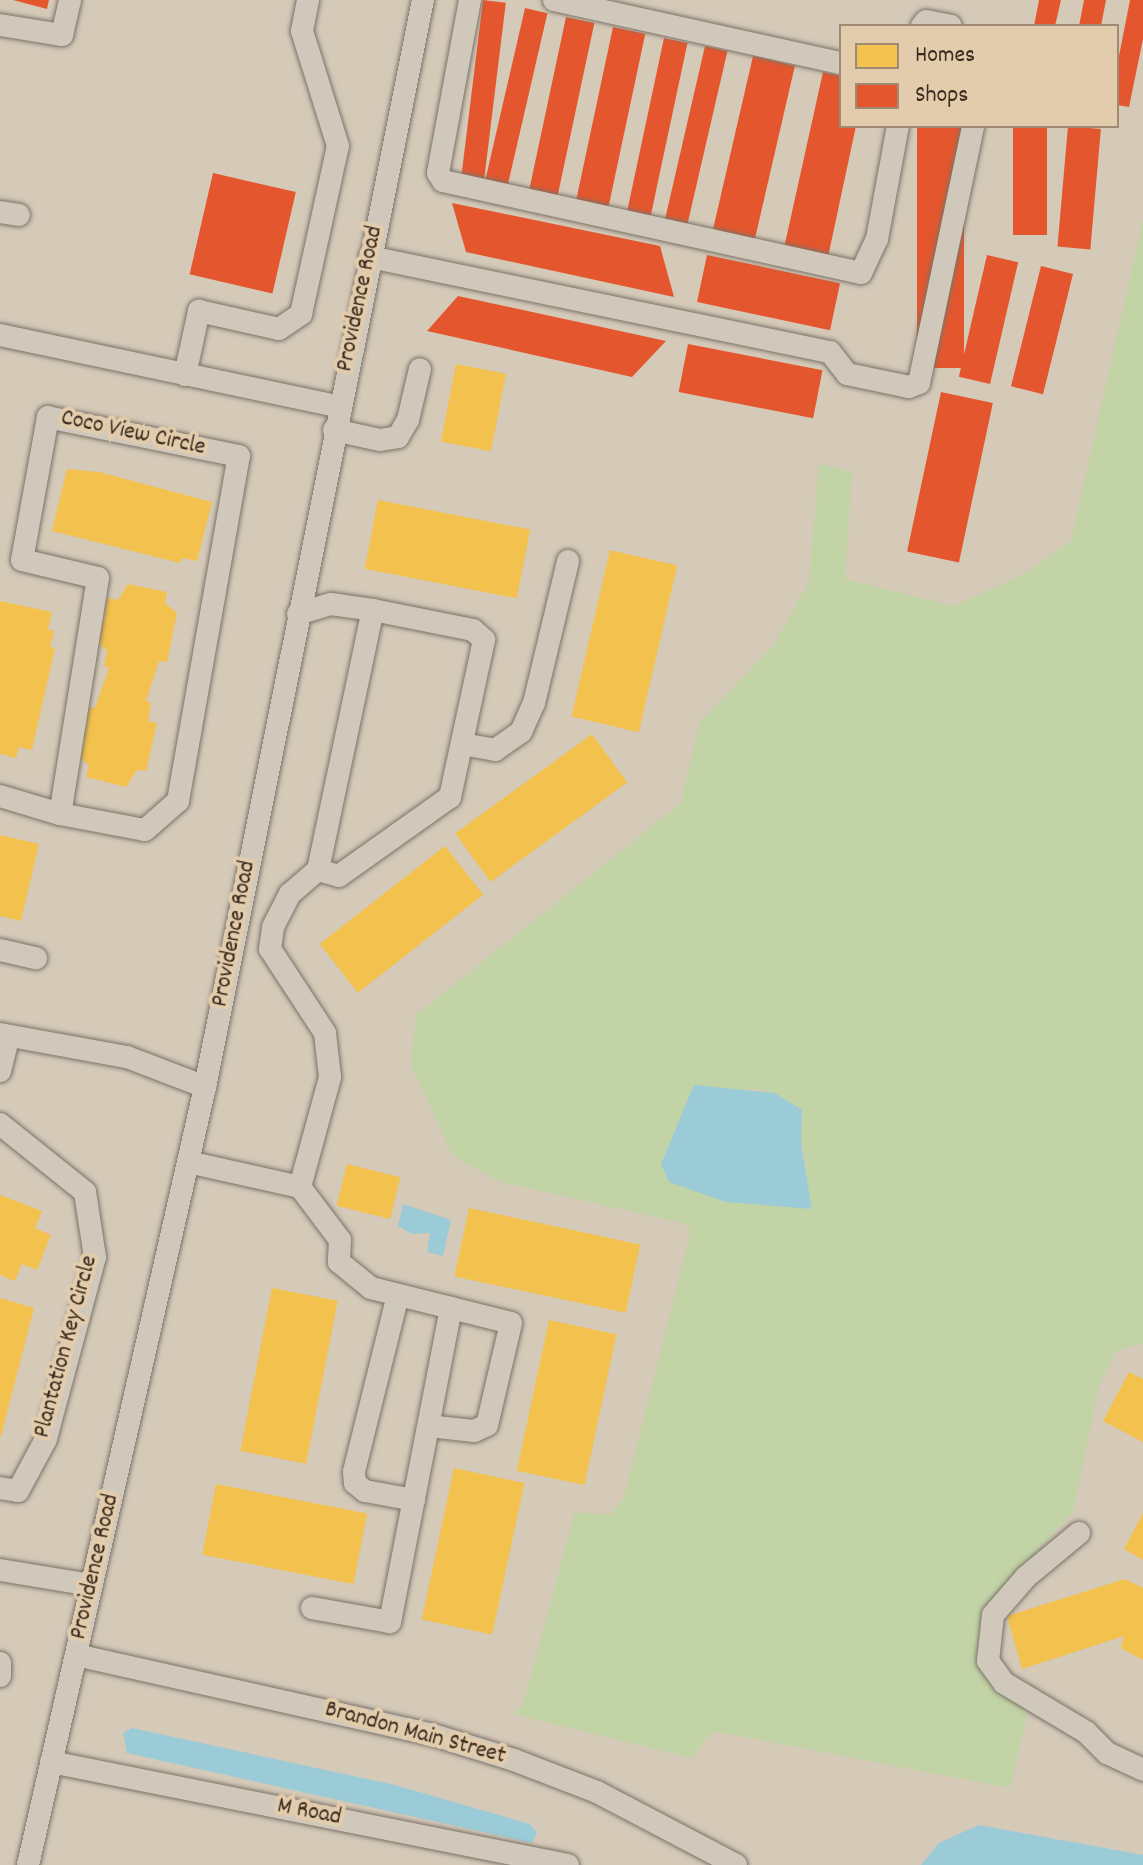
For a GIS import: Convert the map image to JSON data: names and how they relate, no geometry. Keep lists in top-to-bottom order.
{
  "streets": {
    "street": [
      "Providence Road",
      "Coco View Circle",
      "Plantation Key Circle",
      "Brandon Main Street",
      "M Road"
    ]
  },
  "crossings": [
    ["Providence Road", "Brandon Main Street"],
    ["Providence Road", "M Road"]
  ],
  "legend": ["Homes", "Shops"]
}
